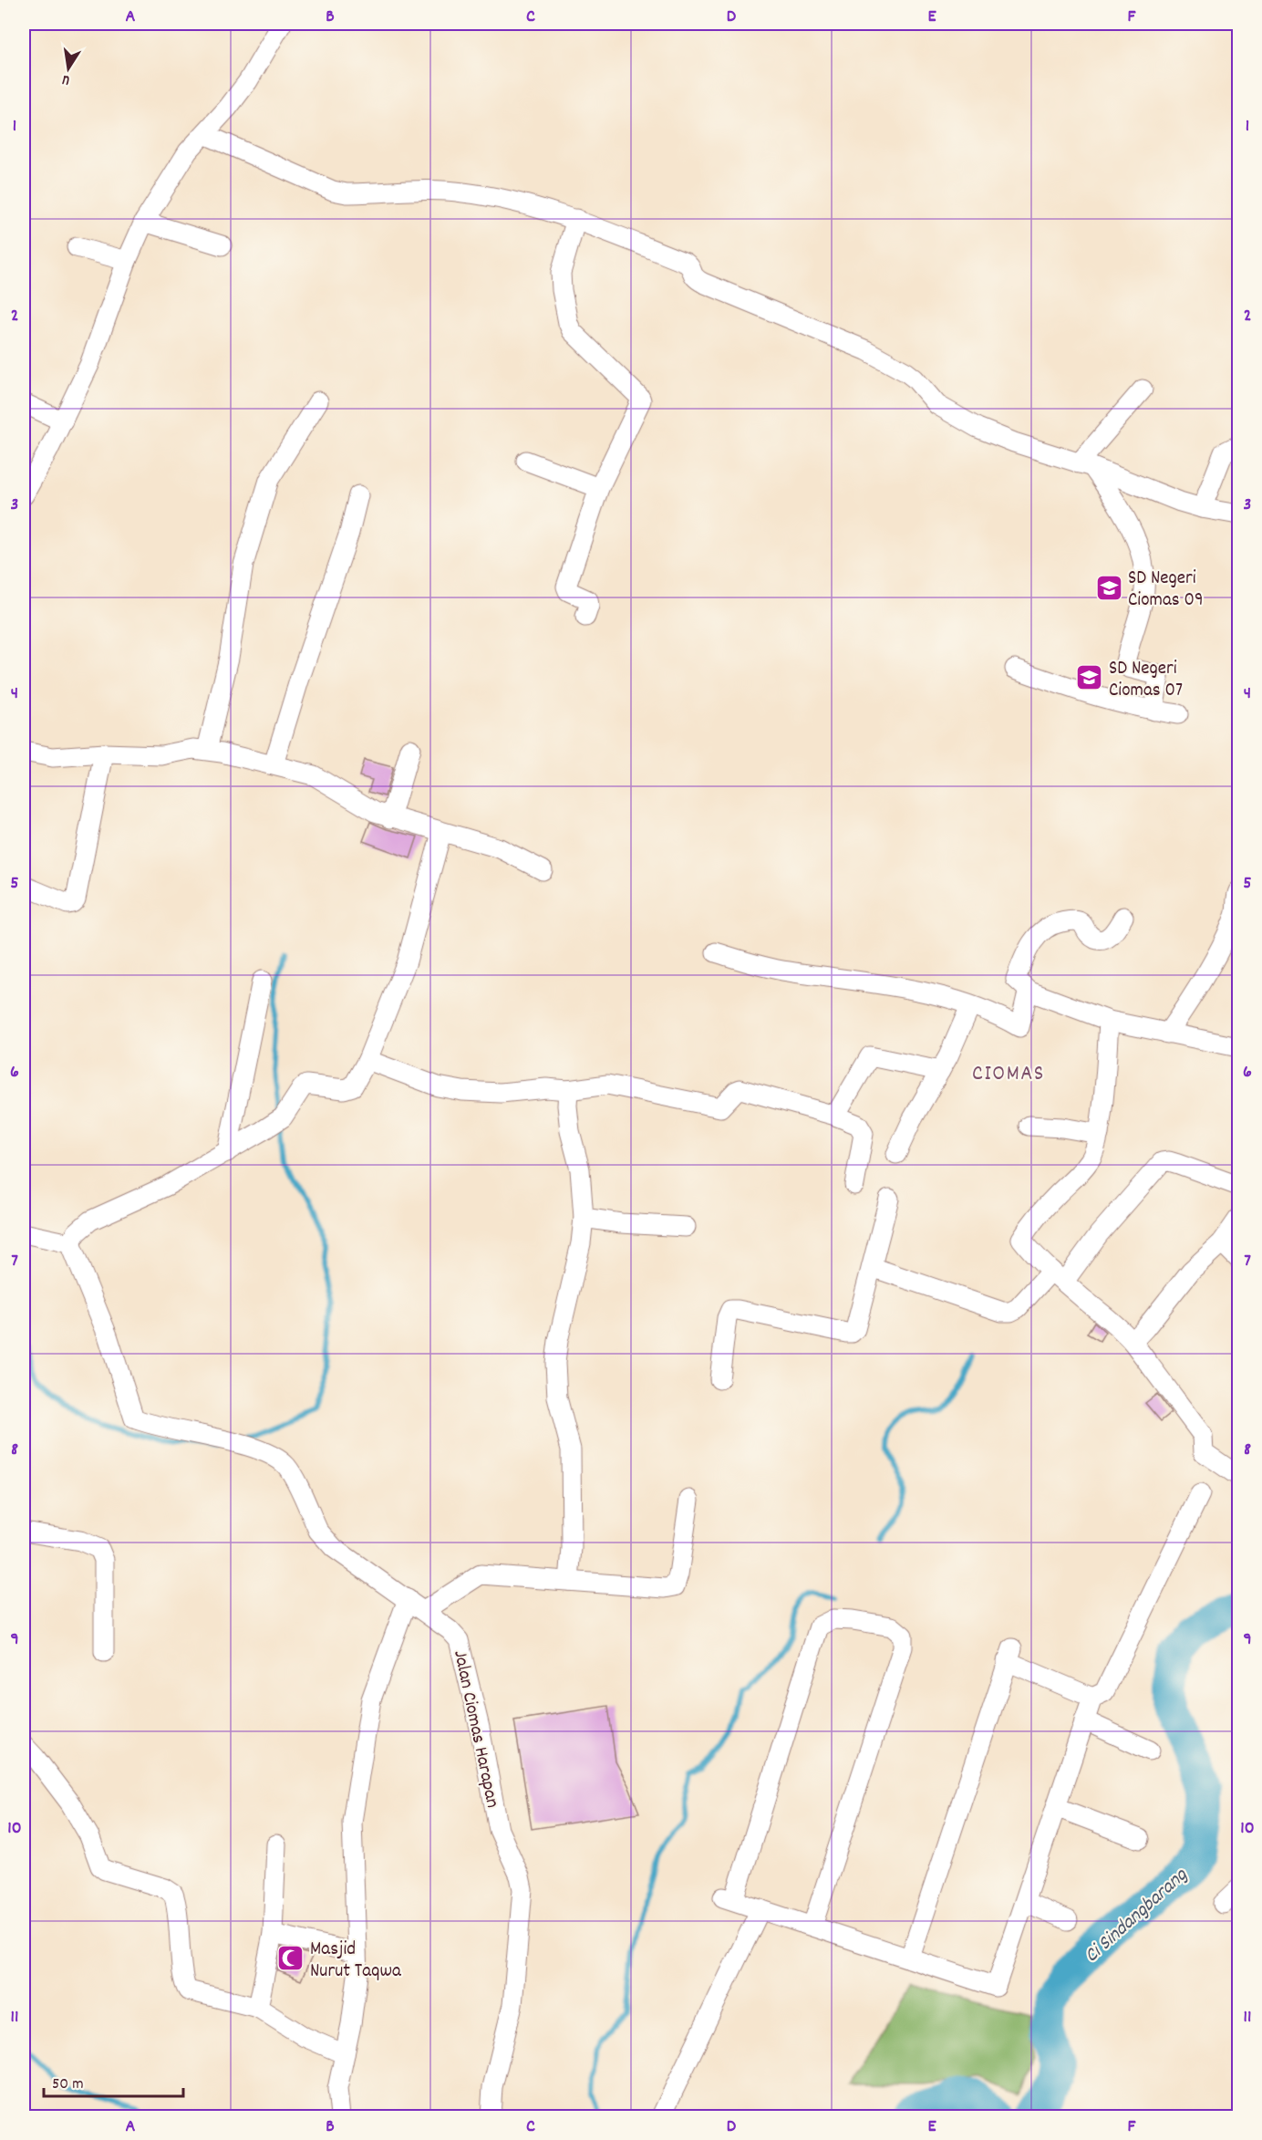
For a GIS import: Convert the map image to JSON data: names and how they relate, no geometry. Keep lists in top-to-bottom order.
{
  "streets": {
    "street": ["Jalan Ciomas Harapan"]
  },
  "districts": ["CIOMAS"],
  "water": ["Ci Sindangbarang"],
  "places": {
    "school or university": ["SD Negeri Ciomas 09", "SD Negeri Ciomas 07"],
    "mosque": ["Masjid Nurut Taqwa"]
  },
  "scale_bar": "50 m",
  "north": "bottom",
  "grid": {
    "columns": [
      "A",
      "B",
      "C",
      "D",
      "E",
      "F"
    ],
    "rows": [
      "1",
      "2",
      "3",
      "4",
      "5",
      "6",
      "7",
      "8",
      "9",
      "10",
      "11"
    ]
  }
}
